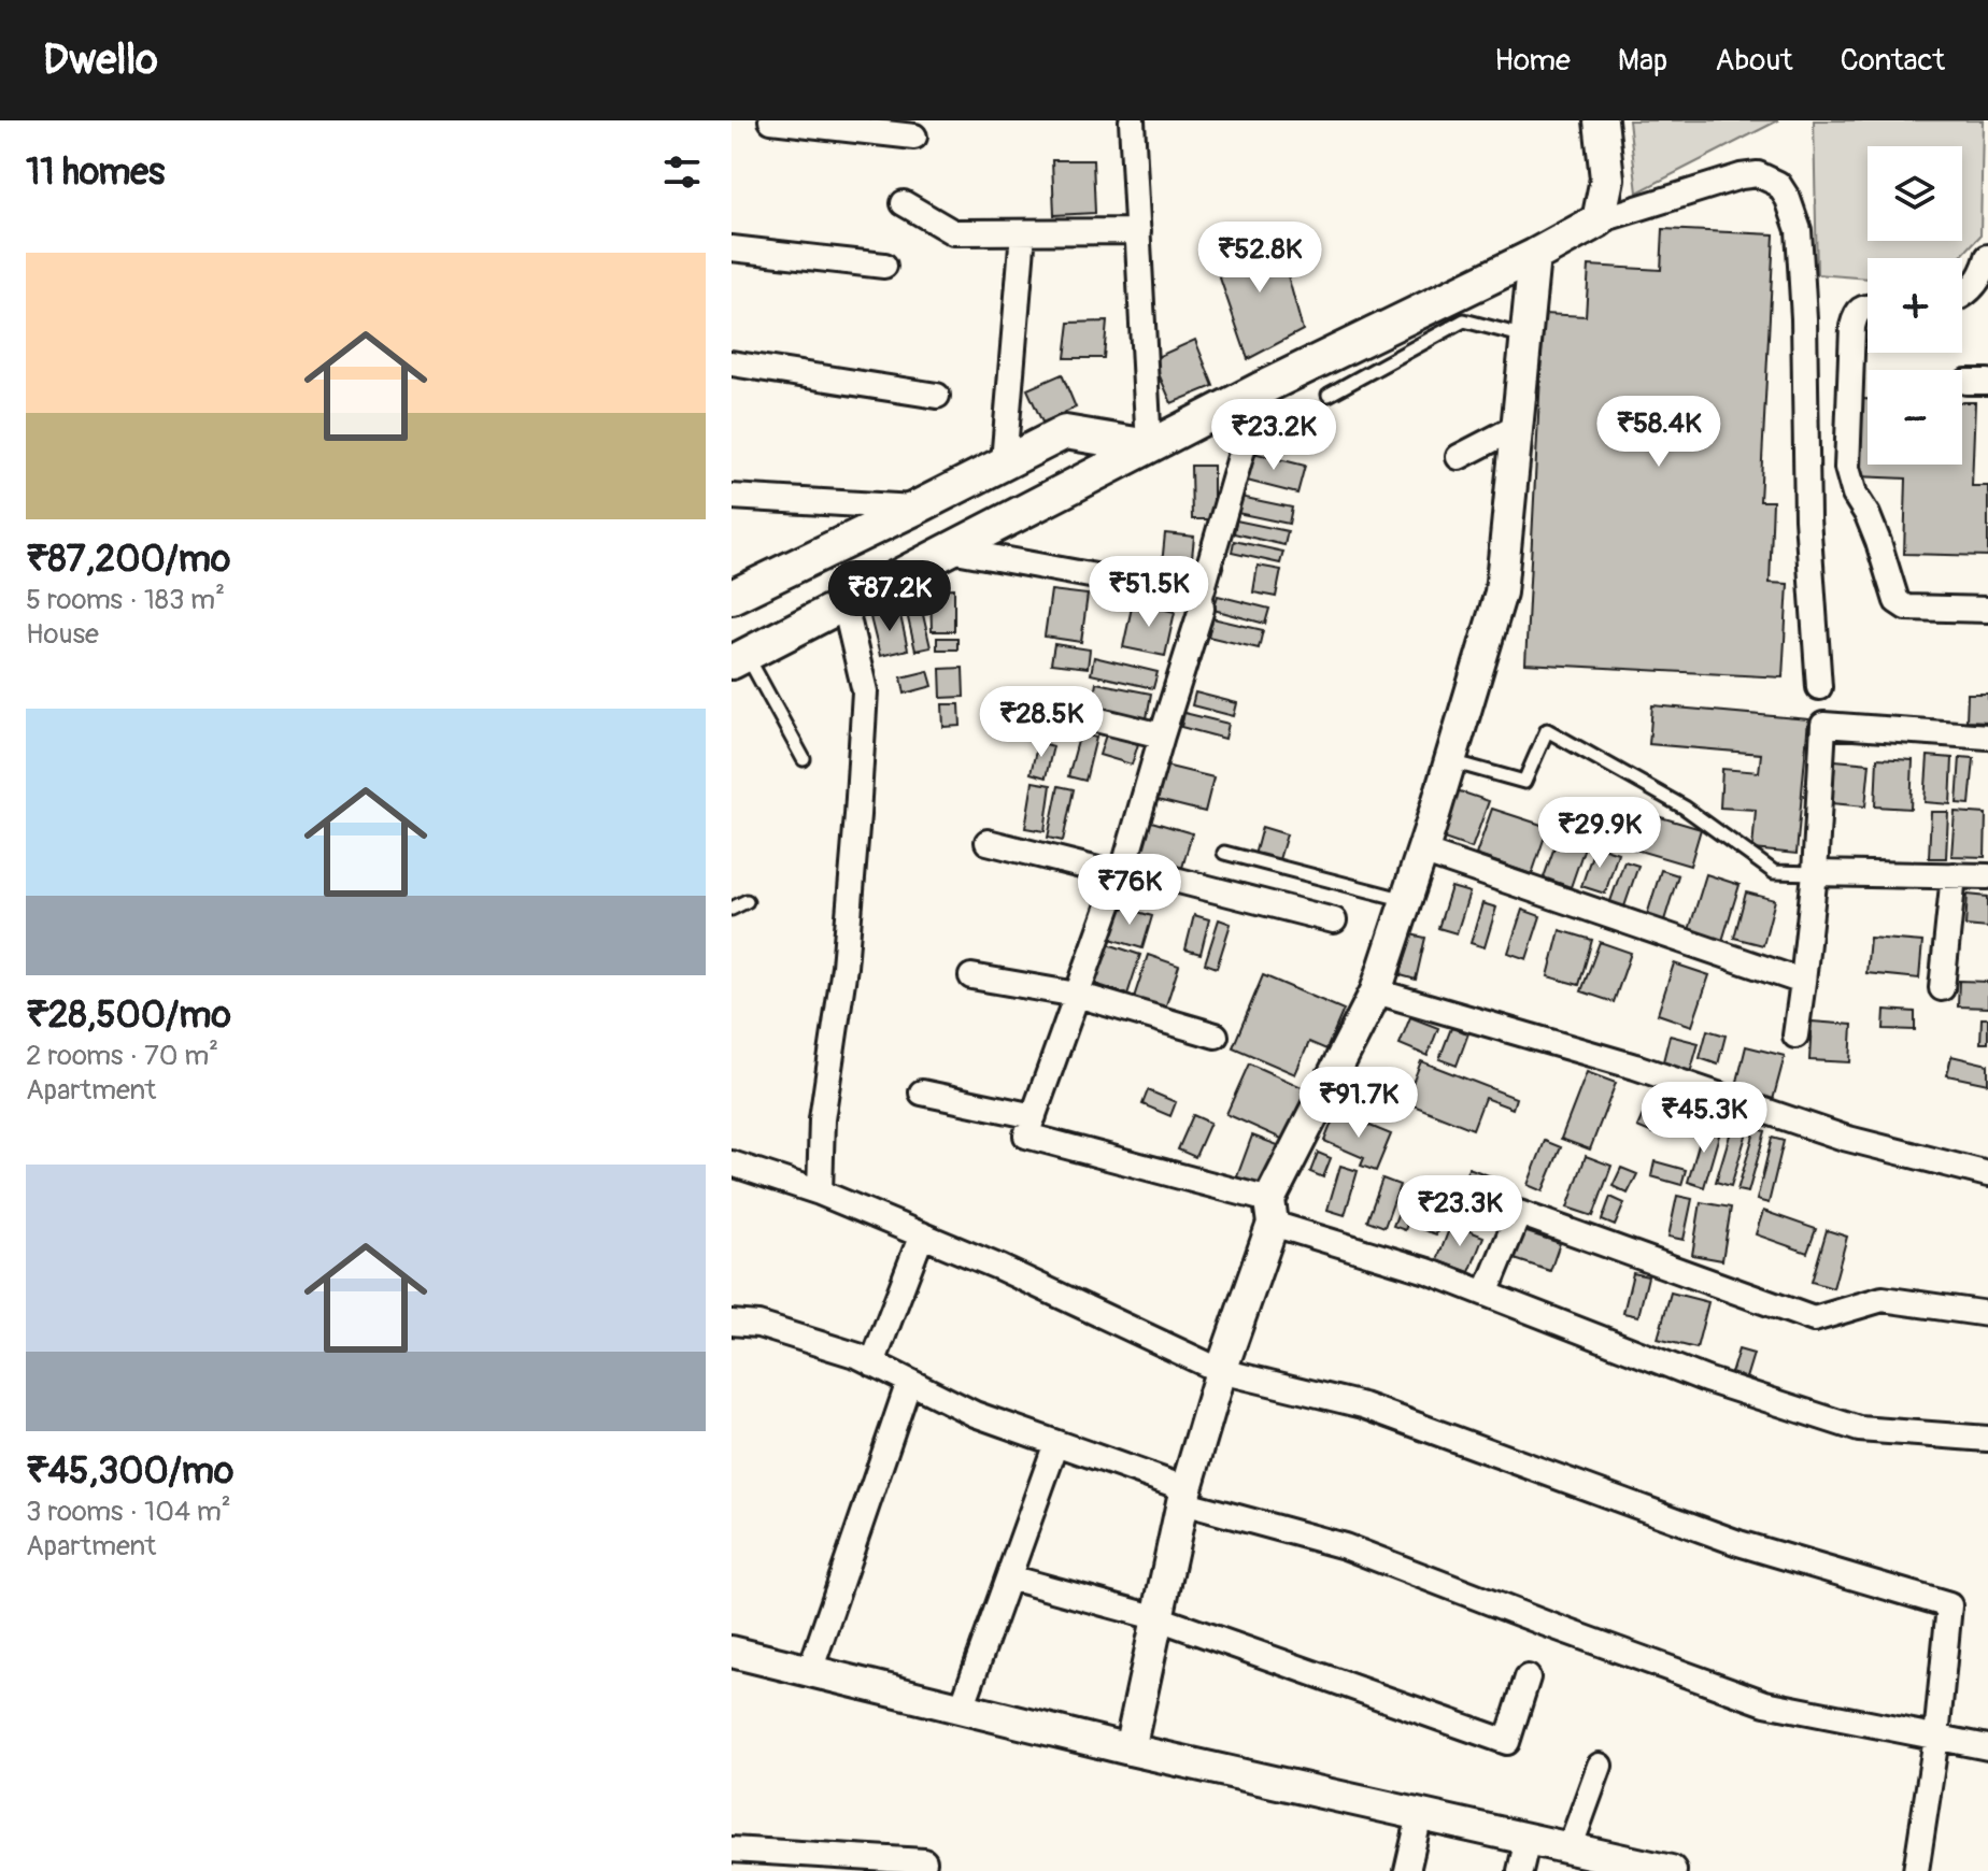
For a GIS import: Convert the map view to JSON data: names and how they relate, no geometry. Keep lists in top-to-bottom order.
{
  "page": {
    "header": "Dwello",
    "nav": [
      "Home",
      "Map",
      "About",
      "Contact"
    ],
    "heading": "11 homes",
    "map_buttons": ["+", "−"],
    "price": [
      "₹52.8K",
      "₹58.4K",
      "₹23.2K",
      "₹51.5K",
      "₹87.2K",
      "₹28.5K",
      "₹29.9K",
      "₹76K",
      "₹91.7K",
      "₹45.3K",
      "₹23.3K"
    ],
    "list": [
      {
        "name": "₹87,200/mo",
        "note": "5 rooms · 183 m² · House"
      },
      {
        "name": "₹28,500/mo",
        "note": "2 rooms · 70 m² · Apartment"
      },
      {
        "name": "₹45,300/mo",
        "note": "3 rooms · 104 m² · Apartment"
      }
    ]
  }
}
